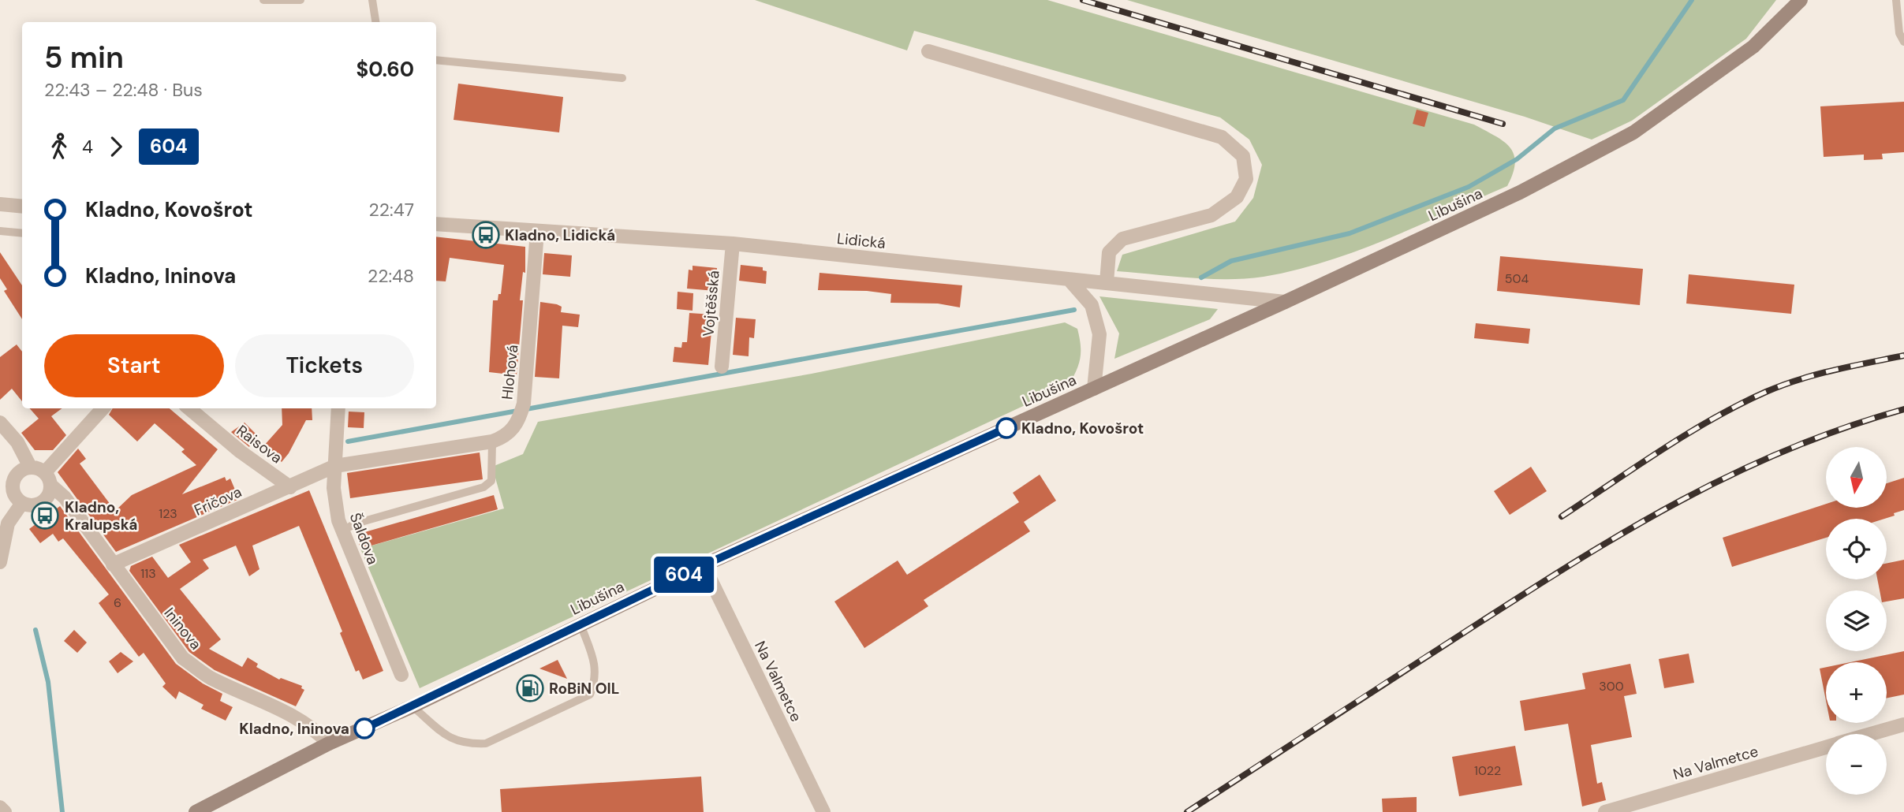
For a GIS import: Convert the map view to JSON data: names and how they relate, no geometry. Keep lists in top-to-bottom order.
{
  "streets": {
    "main road": ["Libušina"],
    "street": [
      "Lidická",
      "Vojtěšská",
      "Hlohová",
      "Raisova",
      "Fričova",
      "Šaldova",
      "Ininova",
      "Na Valmetce"
    ]
  },
  "crossings": [
    ["Libušina", "Lidická"],
    ["Libušina", "Ininova"],
    ["Libušina", "Na Valmetce"],
    ["Lidická", "Vojtěšská"],
    ["Lidická", "Hlohová"],
    ["Hlohová", "Fričova"],
    ["Hlohová", "Šaldova"],
    ["Raisova", "Fričova"],
    ["Fričova", "Šaldova"],
    ["Fričova", "Ininova"]
  ],
  "places": {
    "bus stop": ["Kladno, Lidická", "Kladno, Kralupská"],
    "other": ["Kladno, Kovošrot", "Kladno, Ininova"],
    "fuel station": ["RoBiN OIL"]
  },
  "lines": ["bus line 604"],
  "house_numbers": [
    "504",
    "123",
    "113",
    "6",
    "300",
    "1022"
  ],
  "north": "bottom",
  "page": {
    "on_map": "604",
    "heading": ["5 min", "22:43 – 22:48 · Bus", "$0.60"],
    "legs": ["4", "604"],
    "list": [
      {
        "name": "Kladno, Kovošrot",
        "value": "22:47"
      },
      {
        "name": "Kladno, Ininova",
        "value": "22:48"
      }
    ],
    "buttons": ["Start", "Tickets"],
    "map_buttons": ["+", "−"]
  }
}
